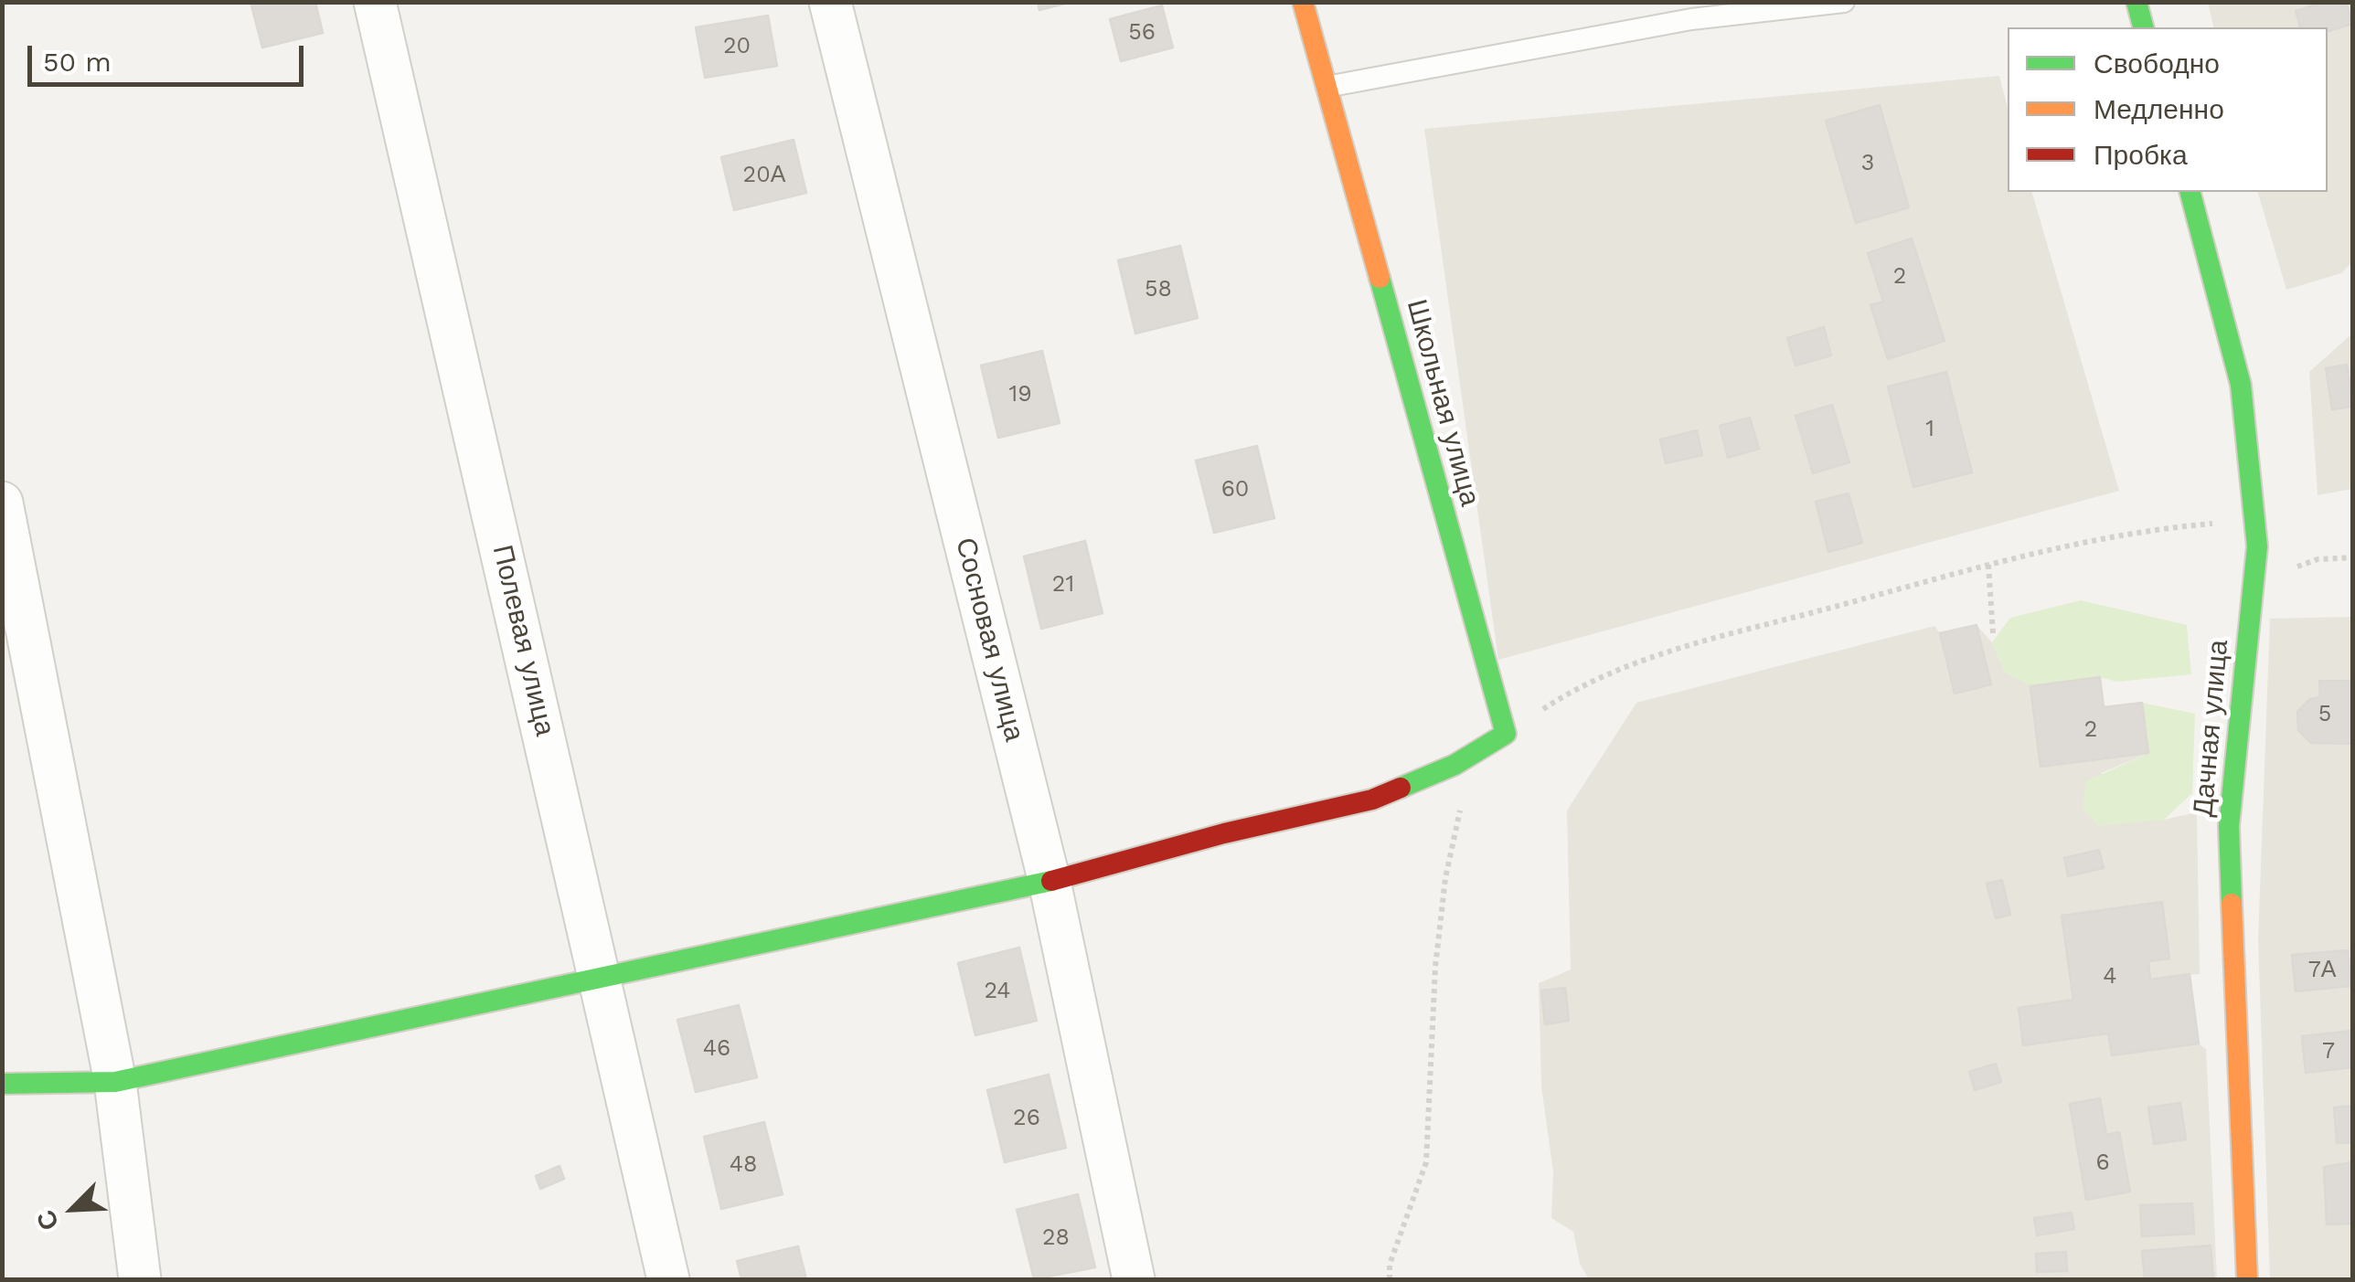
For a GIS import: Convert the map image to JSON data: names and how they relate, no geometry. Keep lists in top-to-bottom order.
{
  "streets": {
    "street": [
      "Школьная улица",
      "Сосновая улица",
      "Полевая улица",
      "Дачная улица"
    ]
  },
  "house_numbers": [
    "56",
    "20",
    "3",
    "20А",
    "2",
    "58",
    "19",
    "1",
    "60",
    "21",
    "5",
    "2",
    "7А",
    "4",
    "24",
    "46",
    "7",
    "26",
    "6",
    "48",
    "28"
  ],
  "legend": ["Свободно", "Медленно", "Пробка"],
  "scale_bar": "50 m",
  "north": "bottom left"
}
